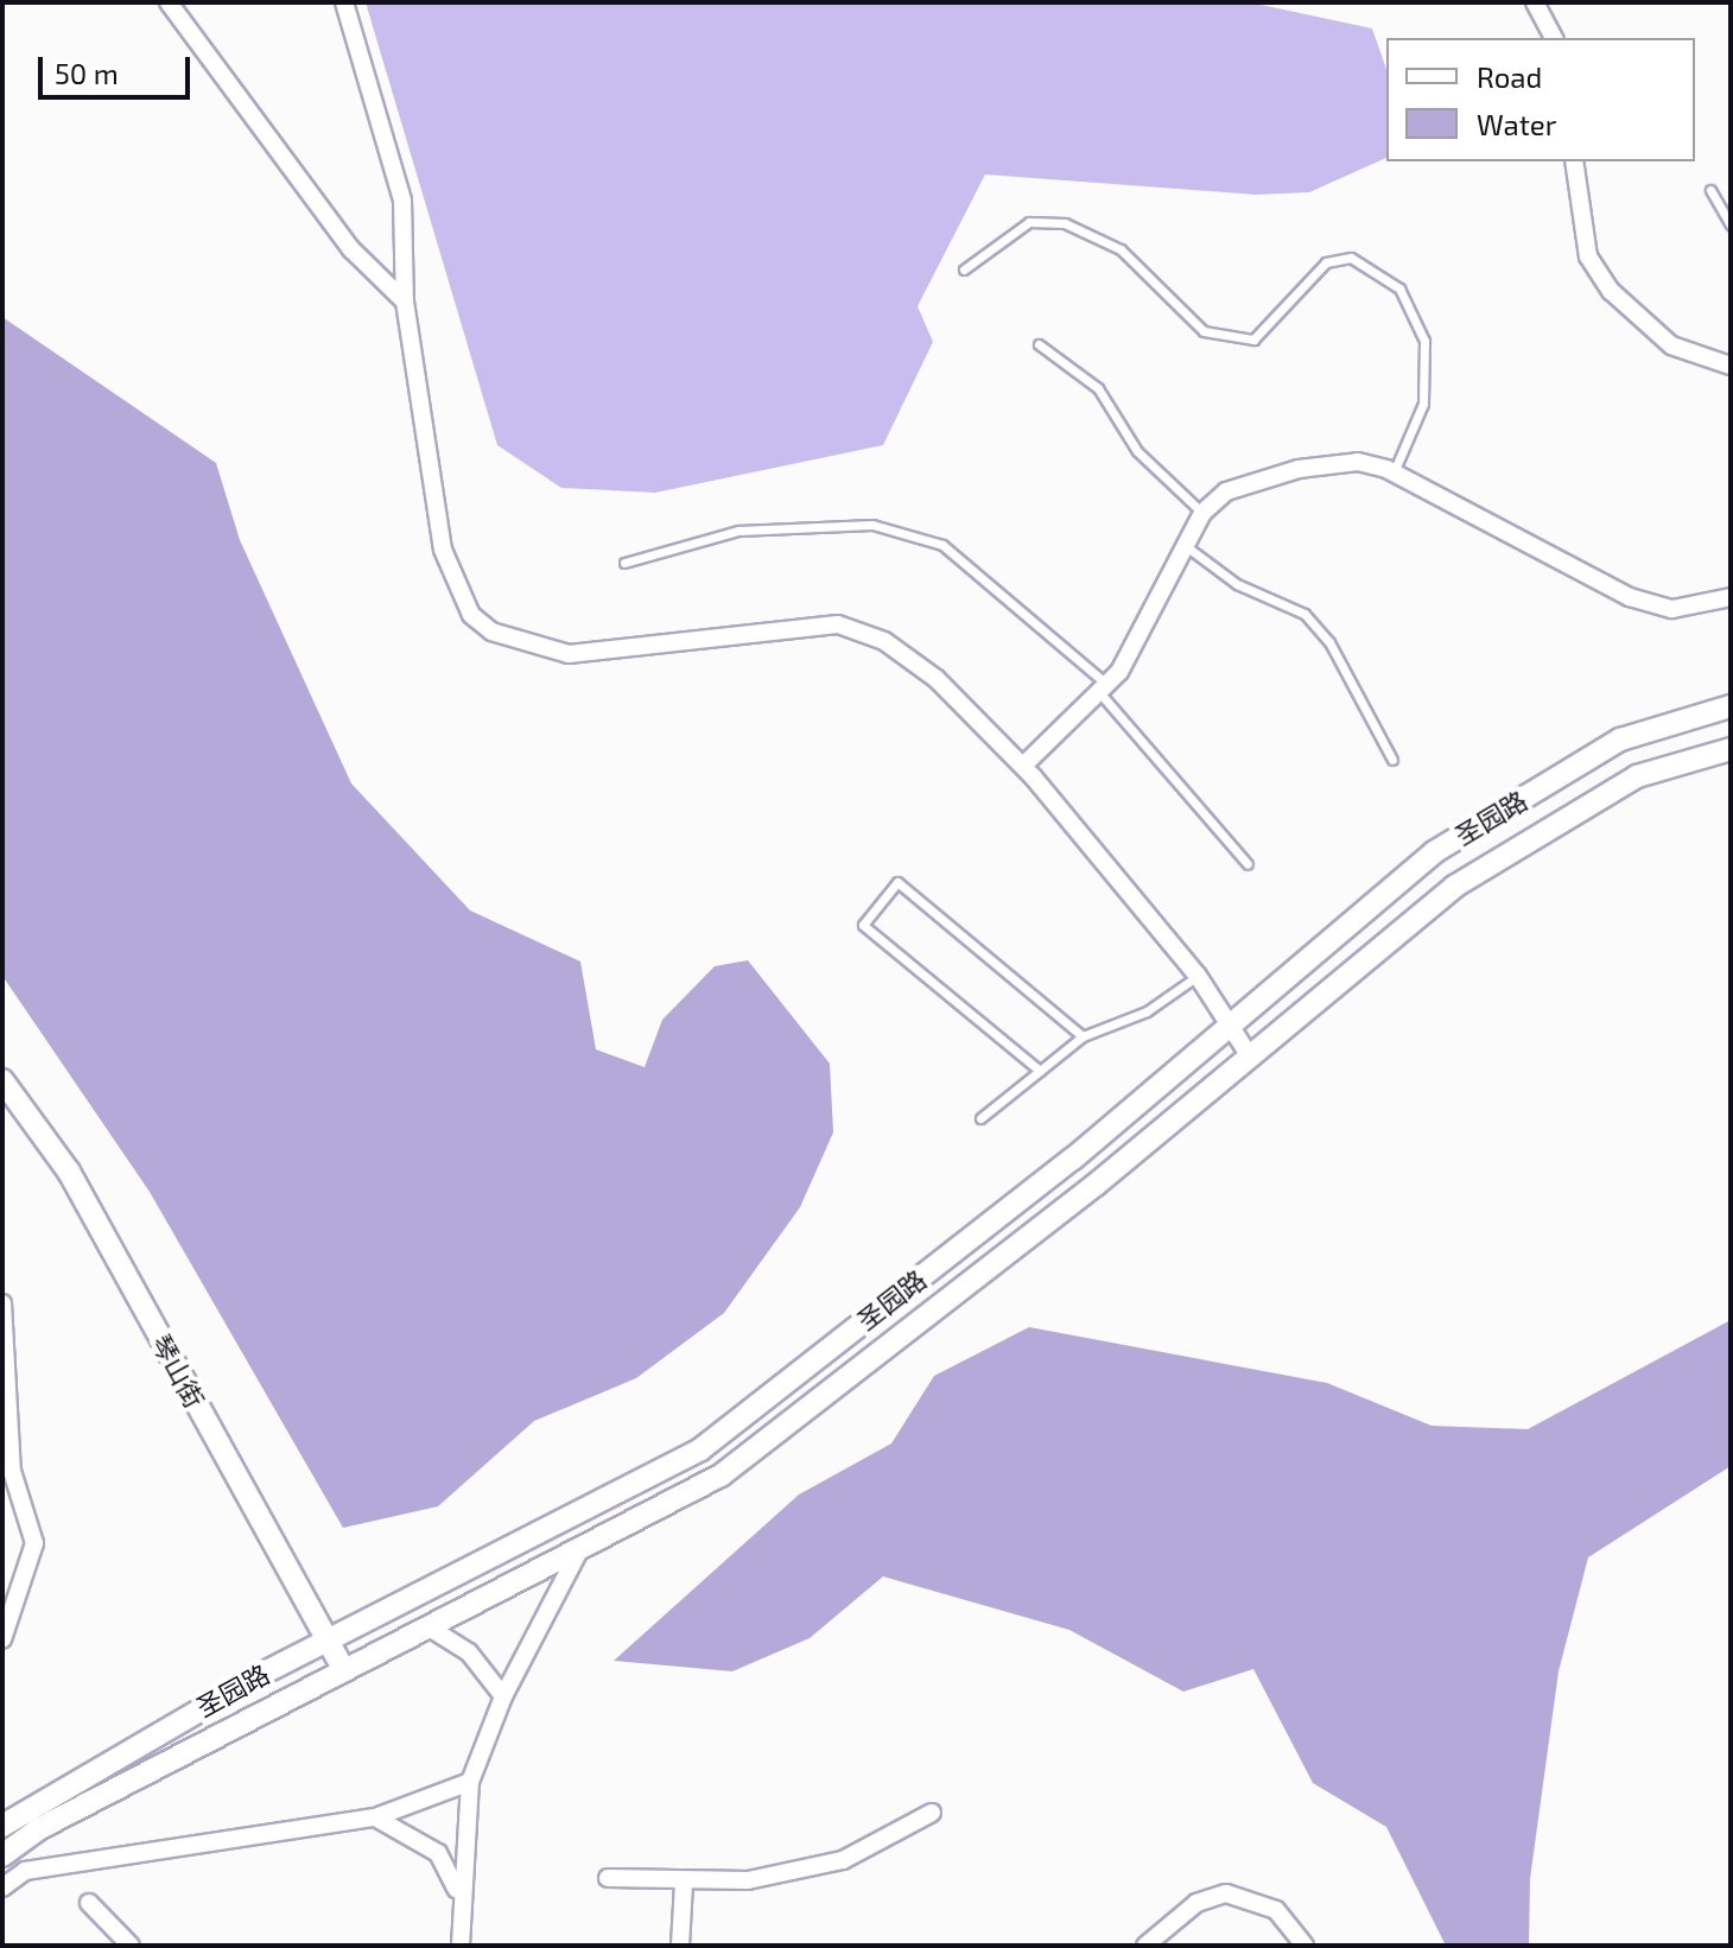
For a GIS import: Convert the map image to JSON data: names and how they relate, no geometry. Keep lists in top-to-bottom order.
{
  "streets": {
    "street": ["圣园路", "琴山街"]
  },
  "crossings": [
    ["圣园路", "琴山街"]
  ],
  "legend": ["Road", "Water"],
  "scale_bar": "50 m"
}
